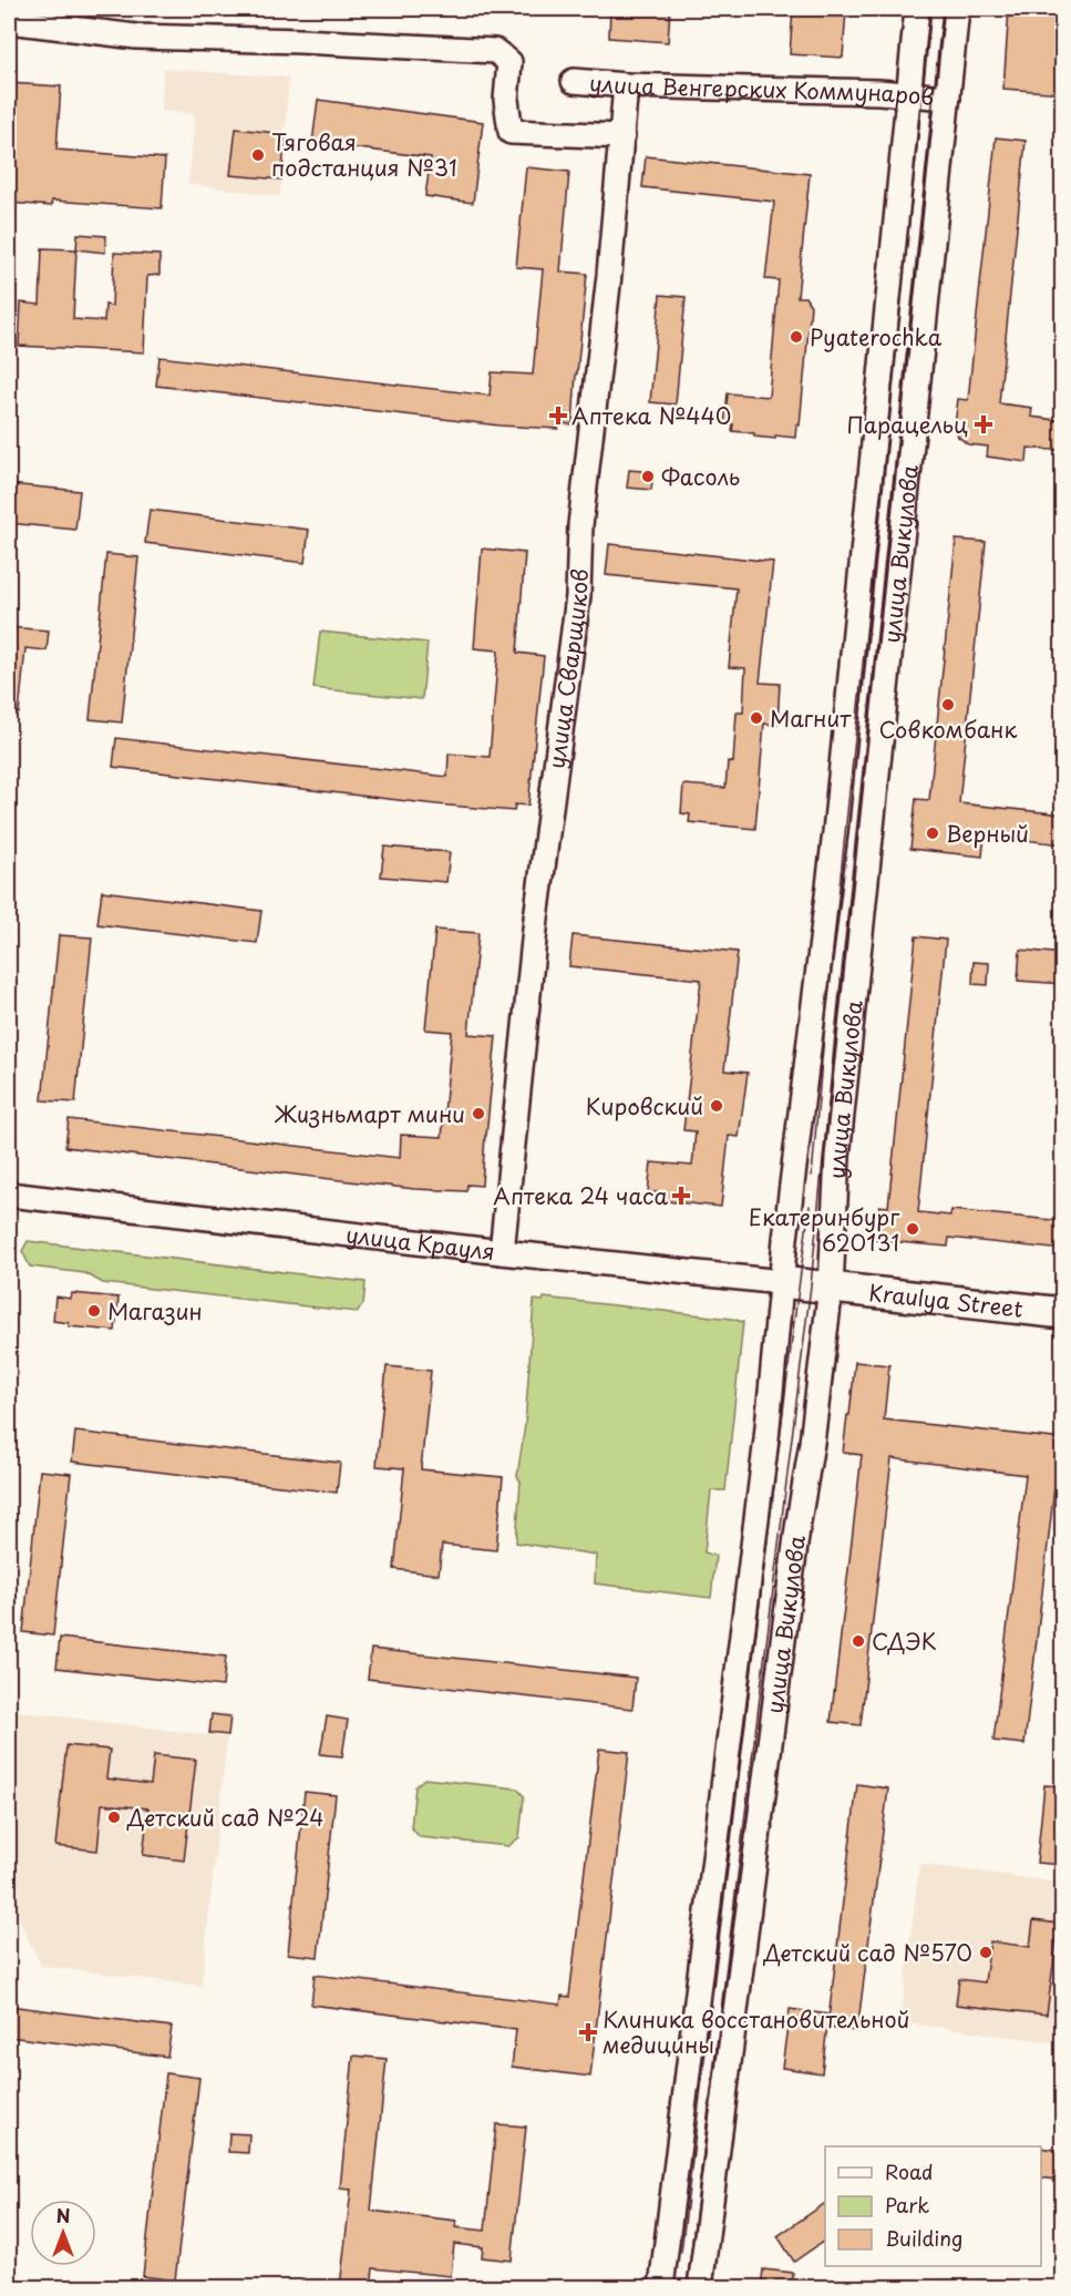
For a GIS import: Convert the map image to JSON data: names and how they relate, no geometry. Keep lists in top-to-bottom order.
{
  "streets": {
    "main road": ["улица Крауля", "Kraulya Street"],
    "street": ["улица Венгерских Коммунаров", "улица Викулова", "улица Сварщиков"]
  },
  "crossings": [
    ["улица Венгерских Коммунаров", "улица Викулова"],
    ["улица Венгерских Коммунаров", "улица Сварщиков"],
    ["улица Викулова", "улица Крауля"],
    ["улица Викулова", "Kraulya Street"],
    ["улица Сварщиков", "улица Крауля"],
    ["улица Крауля", "Kraulya Street"]
  ],
  "places": {
    "other": [
      "Тяговая подстанция №31",
      "Pyaterochka",
      "Фасоль",
      "Совкомбанк",
      "Магнит",
      "Верный",
      "Кировский",
      "Жизньмарт мини",
      "Екатеринбург 620131",
      "Магазин",
      "СДЭК",
      "Детский сад №24",
      "Детский сад №570"
    ],
    "health": [
      "Аптека №440",
      "Парацельц",
      "Аптека 24 часа",
      "Клиника восстановительной медицины"
    ]
  },
  "legend": ["Road", "Park", "Building"],
  "north": "top"
}
